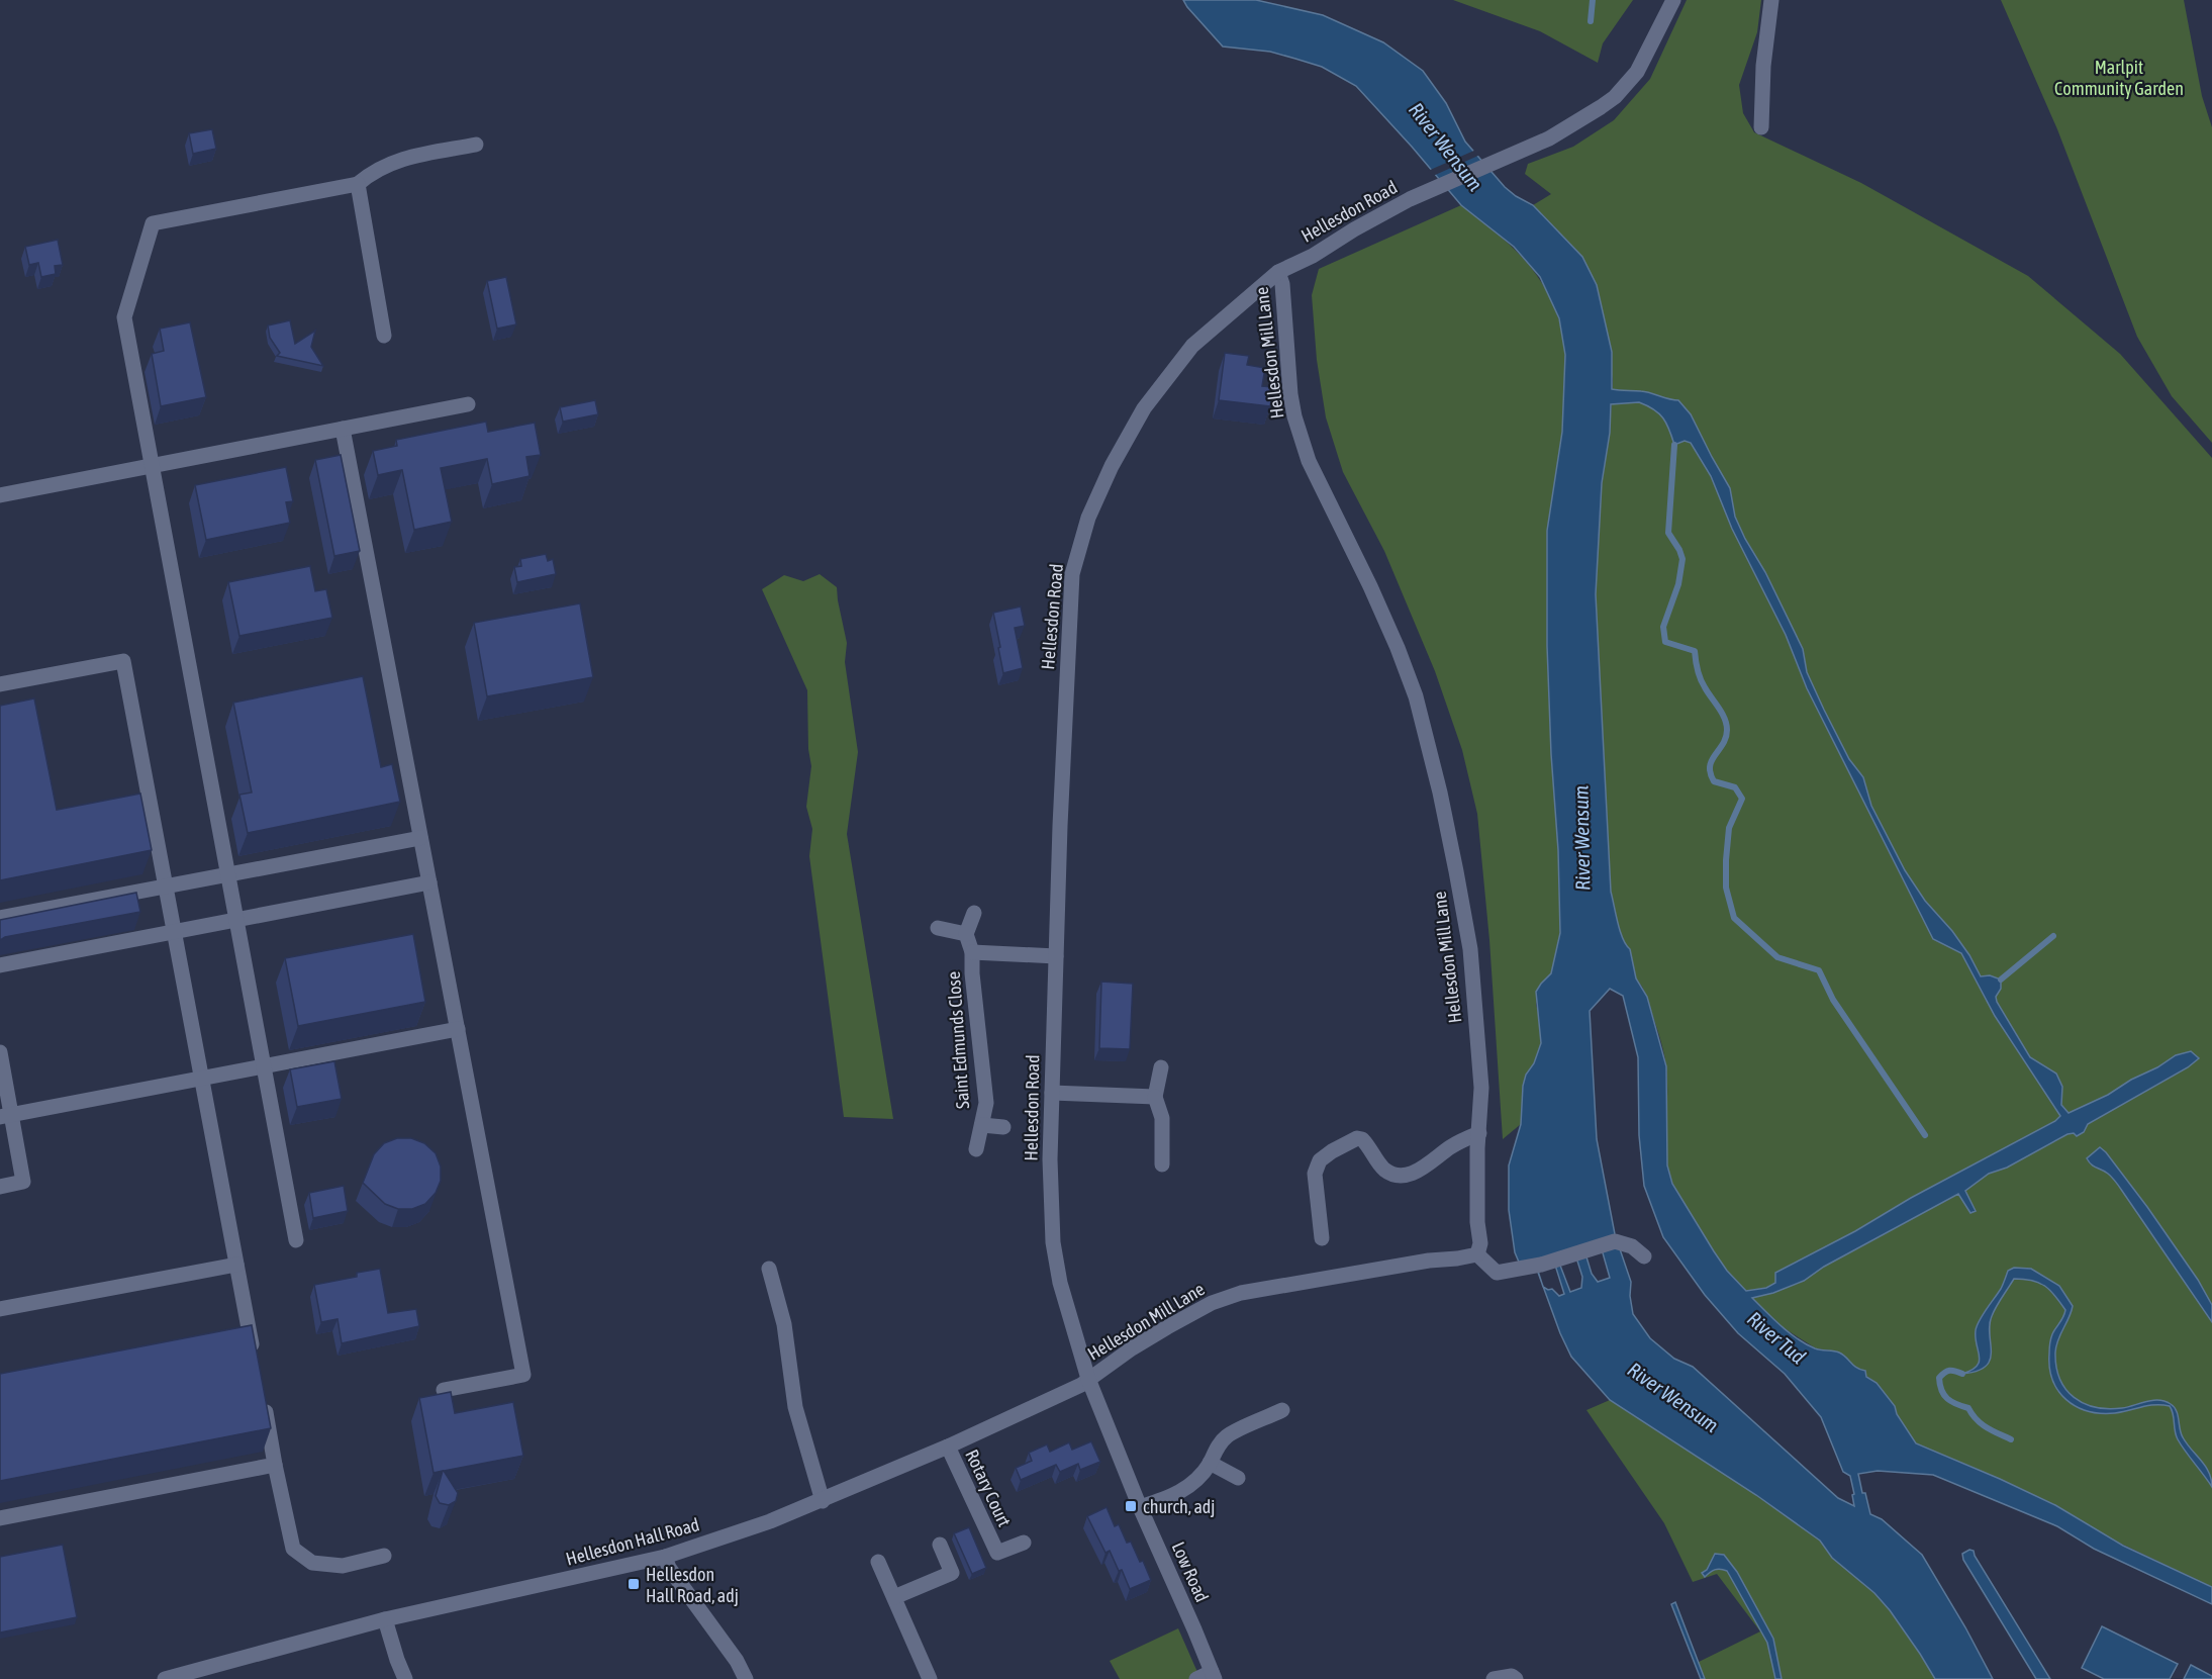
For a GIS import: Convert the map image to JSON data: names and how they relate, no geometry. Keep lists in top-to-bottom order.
{
  "streets": {
    "street": [
      "Hellesdon Road",
      "Hellesdon Mill Lane",
      "Saint Edmunds Close",
      "Rotary Court",
      "Hellesdon Hall Road",
      "Low Road"
    ]
  },
  "crossings": [
    ["Hellesdon Road", "Hellesdon Mill Lane"],
    ["Hellesdon Road", "Saint Edmunds Close"],
    ["Hellesdon Road", "Hellesdon Hall Road"],
    ["Hellesdon Road", "Low Road"],
    ["Hellesdon Mill Lane", "Hellesdon Hall Road"],
    ["Hellesdon Mill Lane", "Low Road"],
    ["Rotary Court", "Hellesdon Hall Road"],
    ["Hellesdon Hall Road", "Low Road"]
  ],
  "water": ["River Wensum", "River Tud"],
  "parks": ["Marlpit Community Garden"],
  "places": {
    "transit": ["church, adj", "Hellesdon Hall Road, adj"]
  }
}
